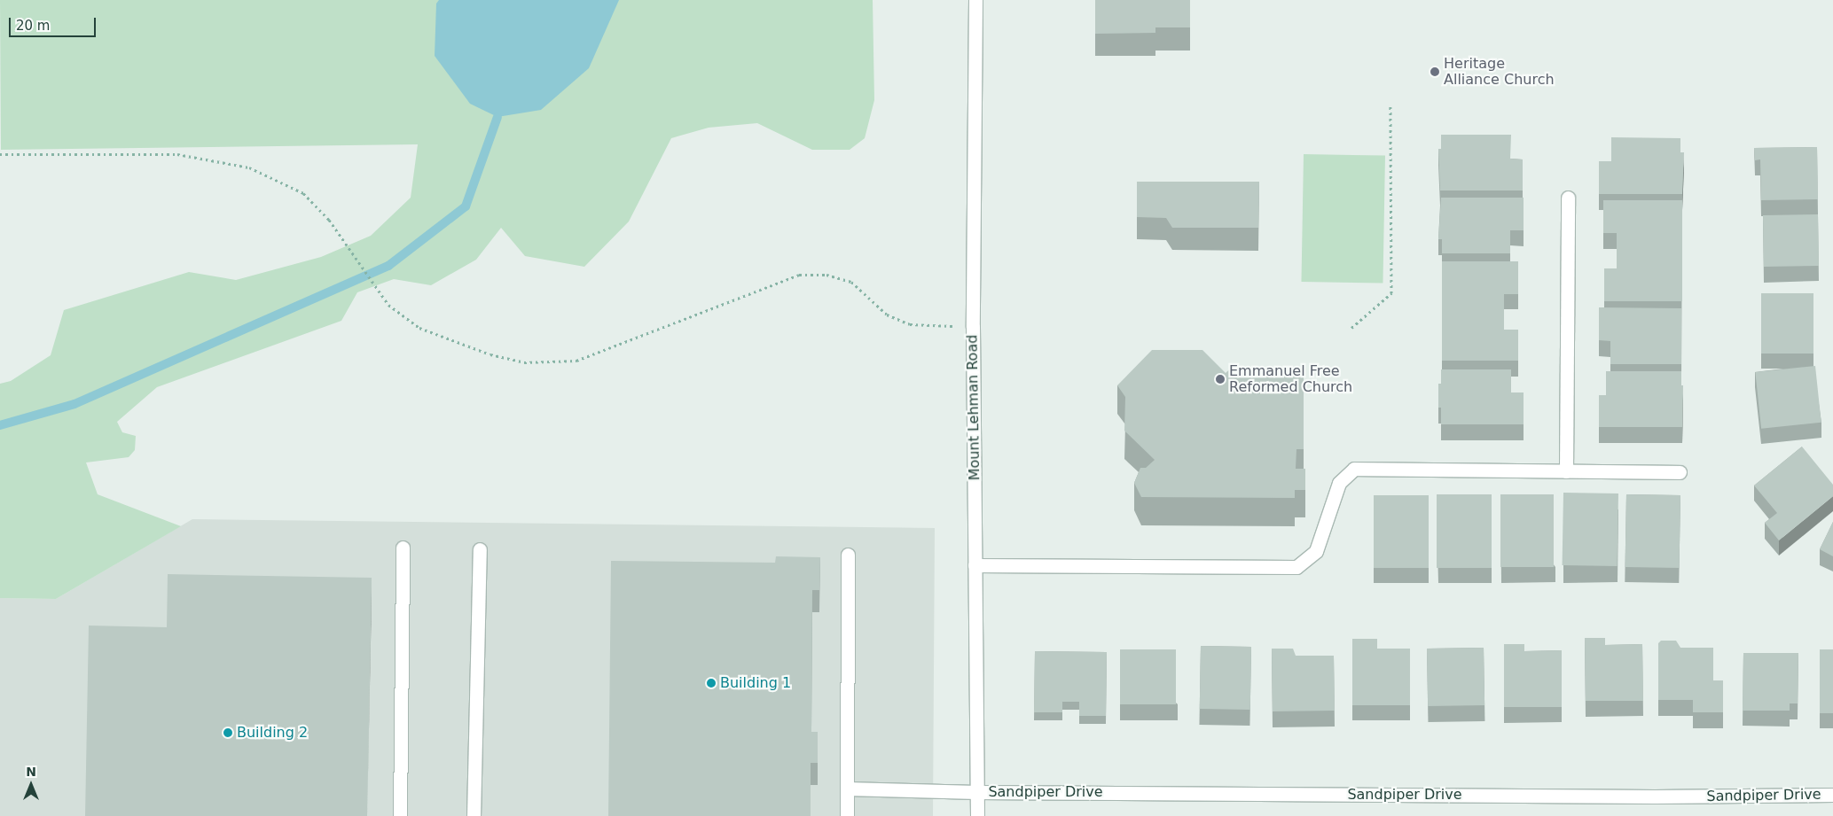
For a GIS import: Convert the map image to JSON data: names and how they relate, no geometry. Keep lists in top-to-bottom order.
{
  "streets": {
    "street": ["Mount Lehman Road", "Sandpiper Drive"]
  },
  "crossings": [
    ["Mount Lehman Road", "Sandpiper Drive"]
  ],
  "places": [
    "Heritage Alliance Church",
    "Emmanuel Free Reformed Church",
    "Building 1",
    "Building 2"
  ],
  "scale_bar": "20 m",
  "north": "top"
}
